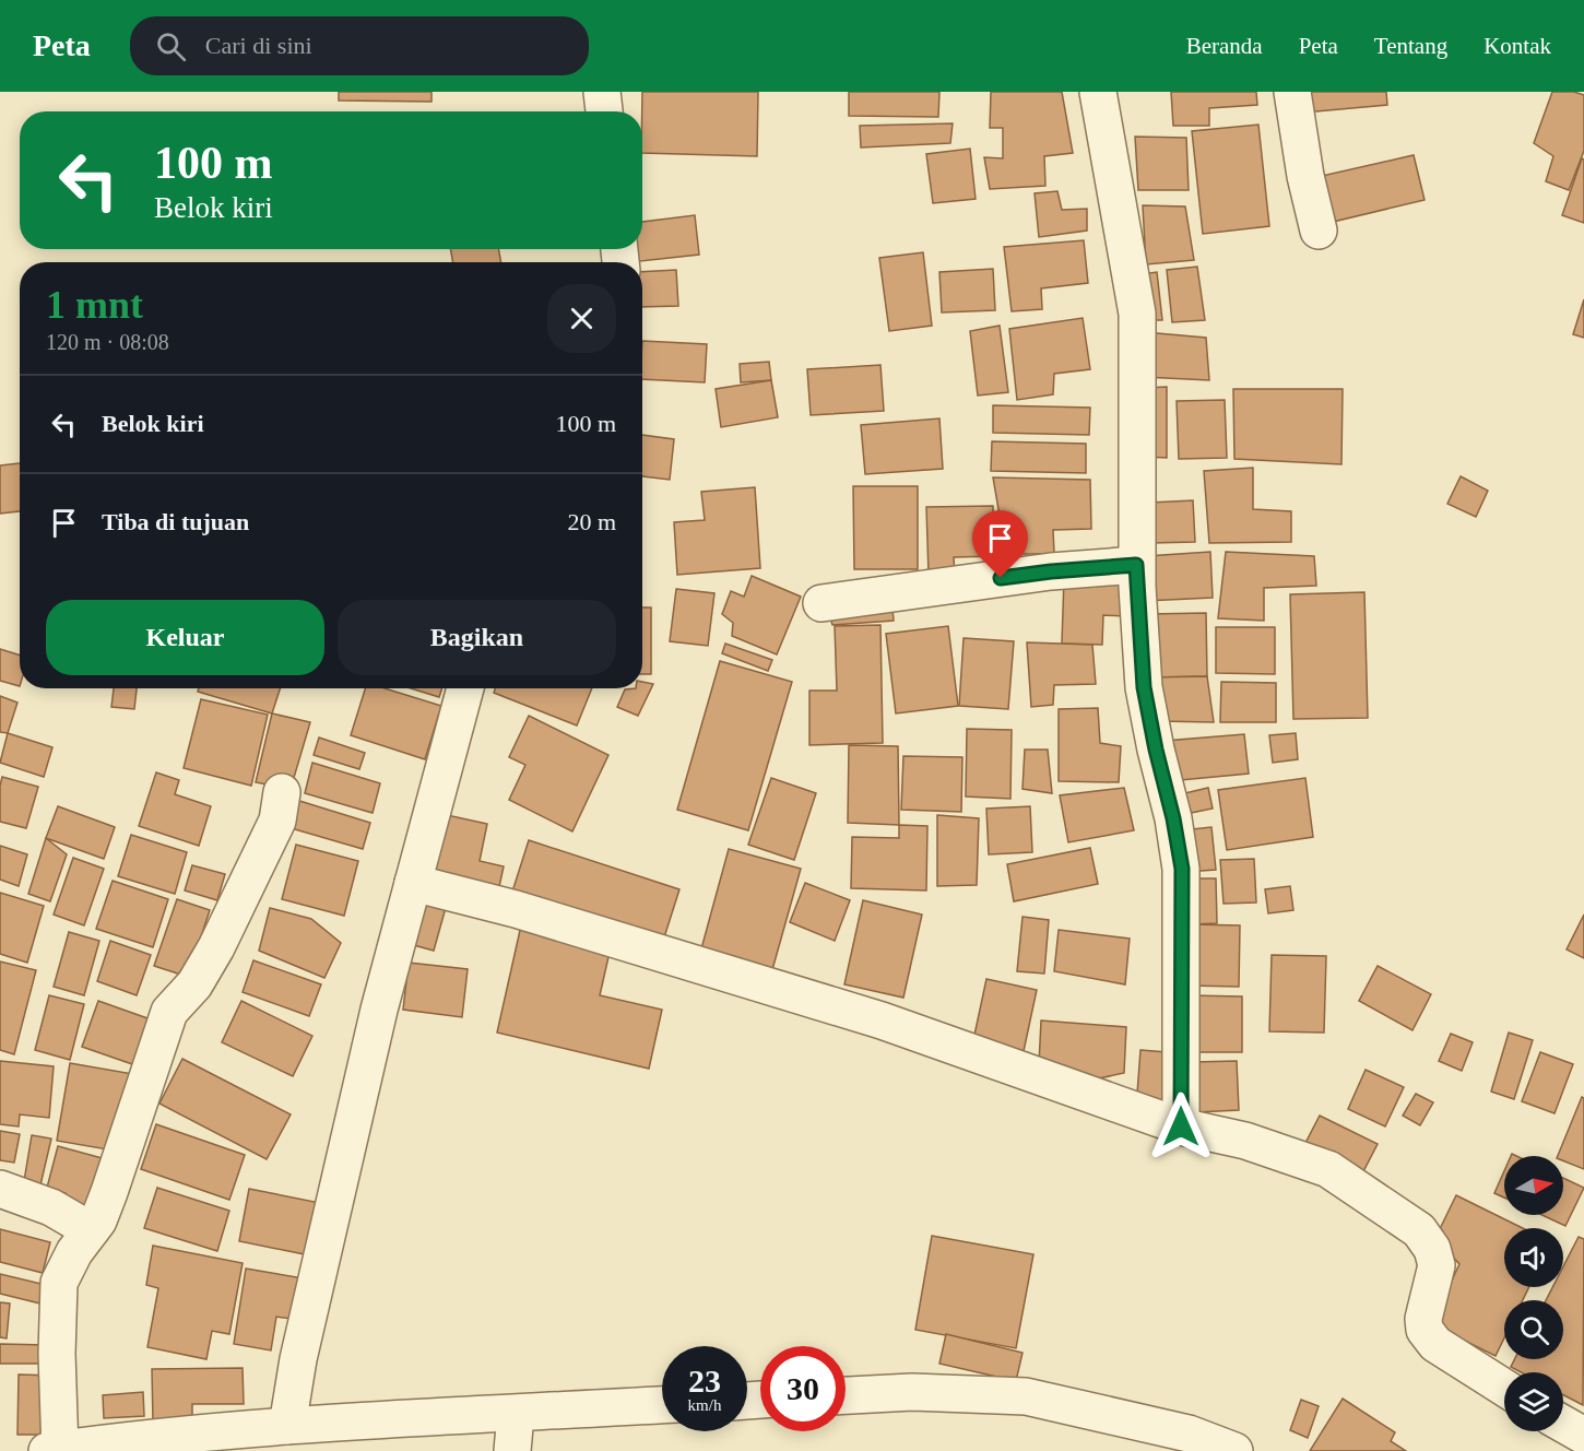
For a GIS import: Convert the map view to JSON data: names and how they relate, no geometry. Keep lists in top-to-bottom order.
{
  "north": "right",
  "page": {
    "header": "Peta",
    "search": "Cari di sini",
    "nav": [
      "Beranda",
      "Peta",
      "Tentang",
      "Kontak"
    ],
    "turn": ["100 m", "Belok kiri"],
    "heading": ["1 mnt", "120 m · 08:08"],
    "list": [
      {
        "name": "Belok kiri",
        "value": "100 m"
      },
      {
        "name": "Tiba di tujuan",
        "value": "20 m"
      }
    ],
    "buttons": ["Keluar", "Bagikan"],
    "speed": "23 km/h",
    "limit": "30"
  }
}
